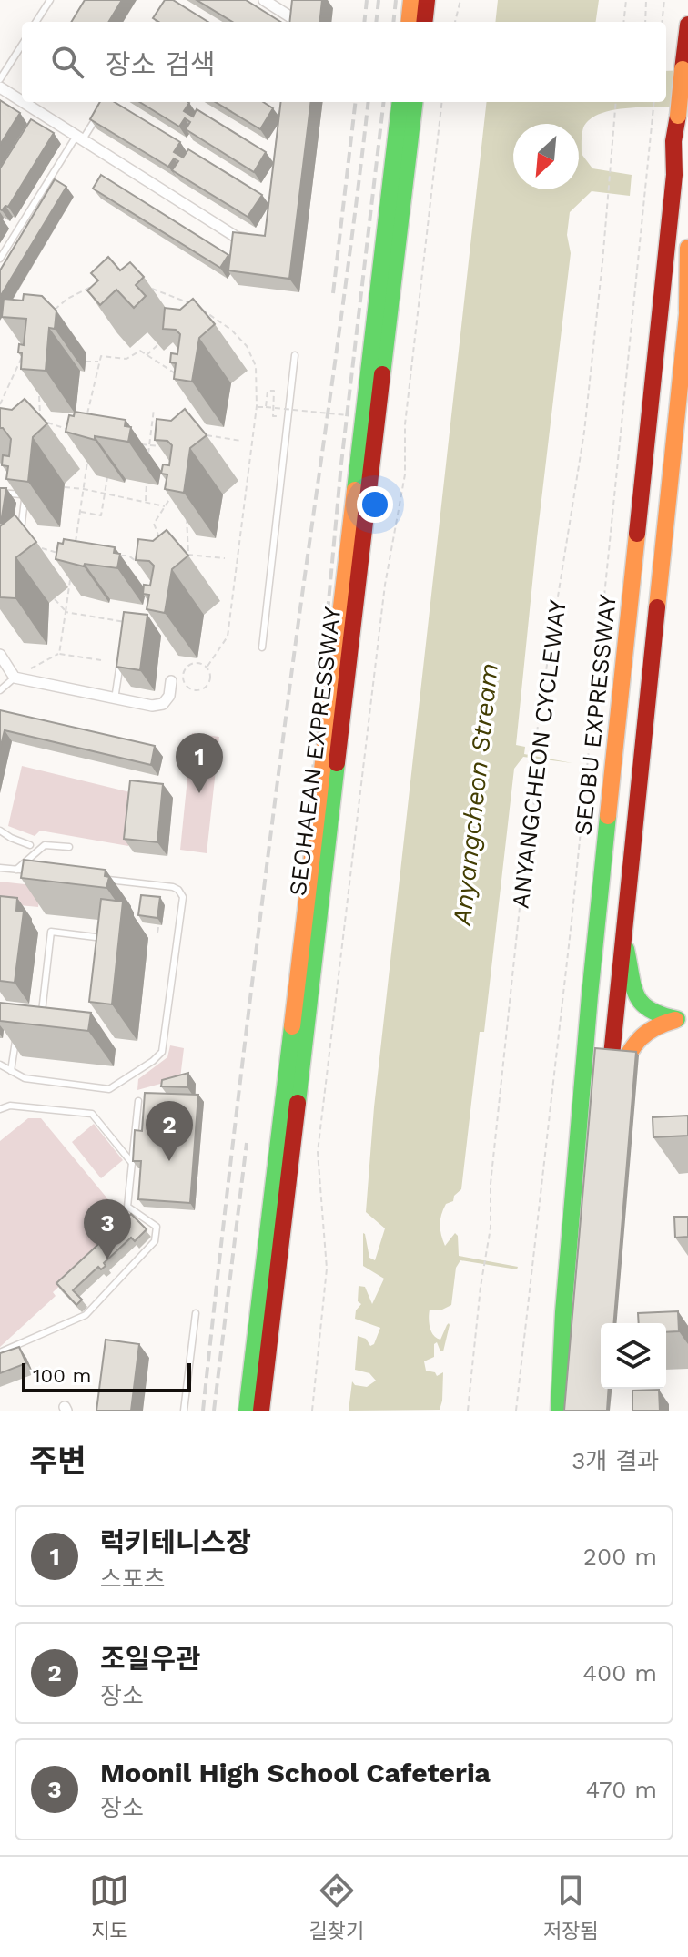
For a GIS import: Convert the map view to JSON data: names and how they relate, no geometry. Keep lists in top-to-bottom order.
{
  "streets": {
    "highway": ["SEOBU EXPRESSWAY", "SEOHAEAN EXPRESSWAY"],
    "path": ["ANYANGCHEON CYCLEWAY"]
  },
  "water": ["Anyangcheon Stream"],
  "scale_bar": "100 m",
  "north": "bottom left",
  "page": {
    "search": "장소 검색",
    "pins": ["1", "2", "3"],
    "scale": "100 m",
    "heading": ["주변", "3개 결과"],
    "list": [
      {
        "mark": "1",
        "name": "럭키테니스장",
        "note": "스포츠",
        "value": "200 m"
      },
      {
        "mark": "2",
        "name": "조일우관",
        "note": "장소",
        "value": "400 m"
      },
      {
        "mark": "3",
        "name": "Moonil High School Cafeteria",
        "note": "장소",
        "value": "470 m"
      }
    ],
    "nav": ["지도", "길찾기", "저장됨"]
  }
}
